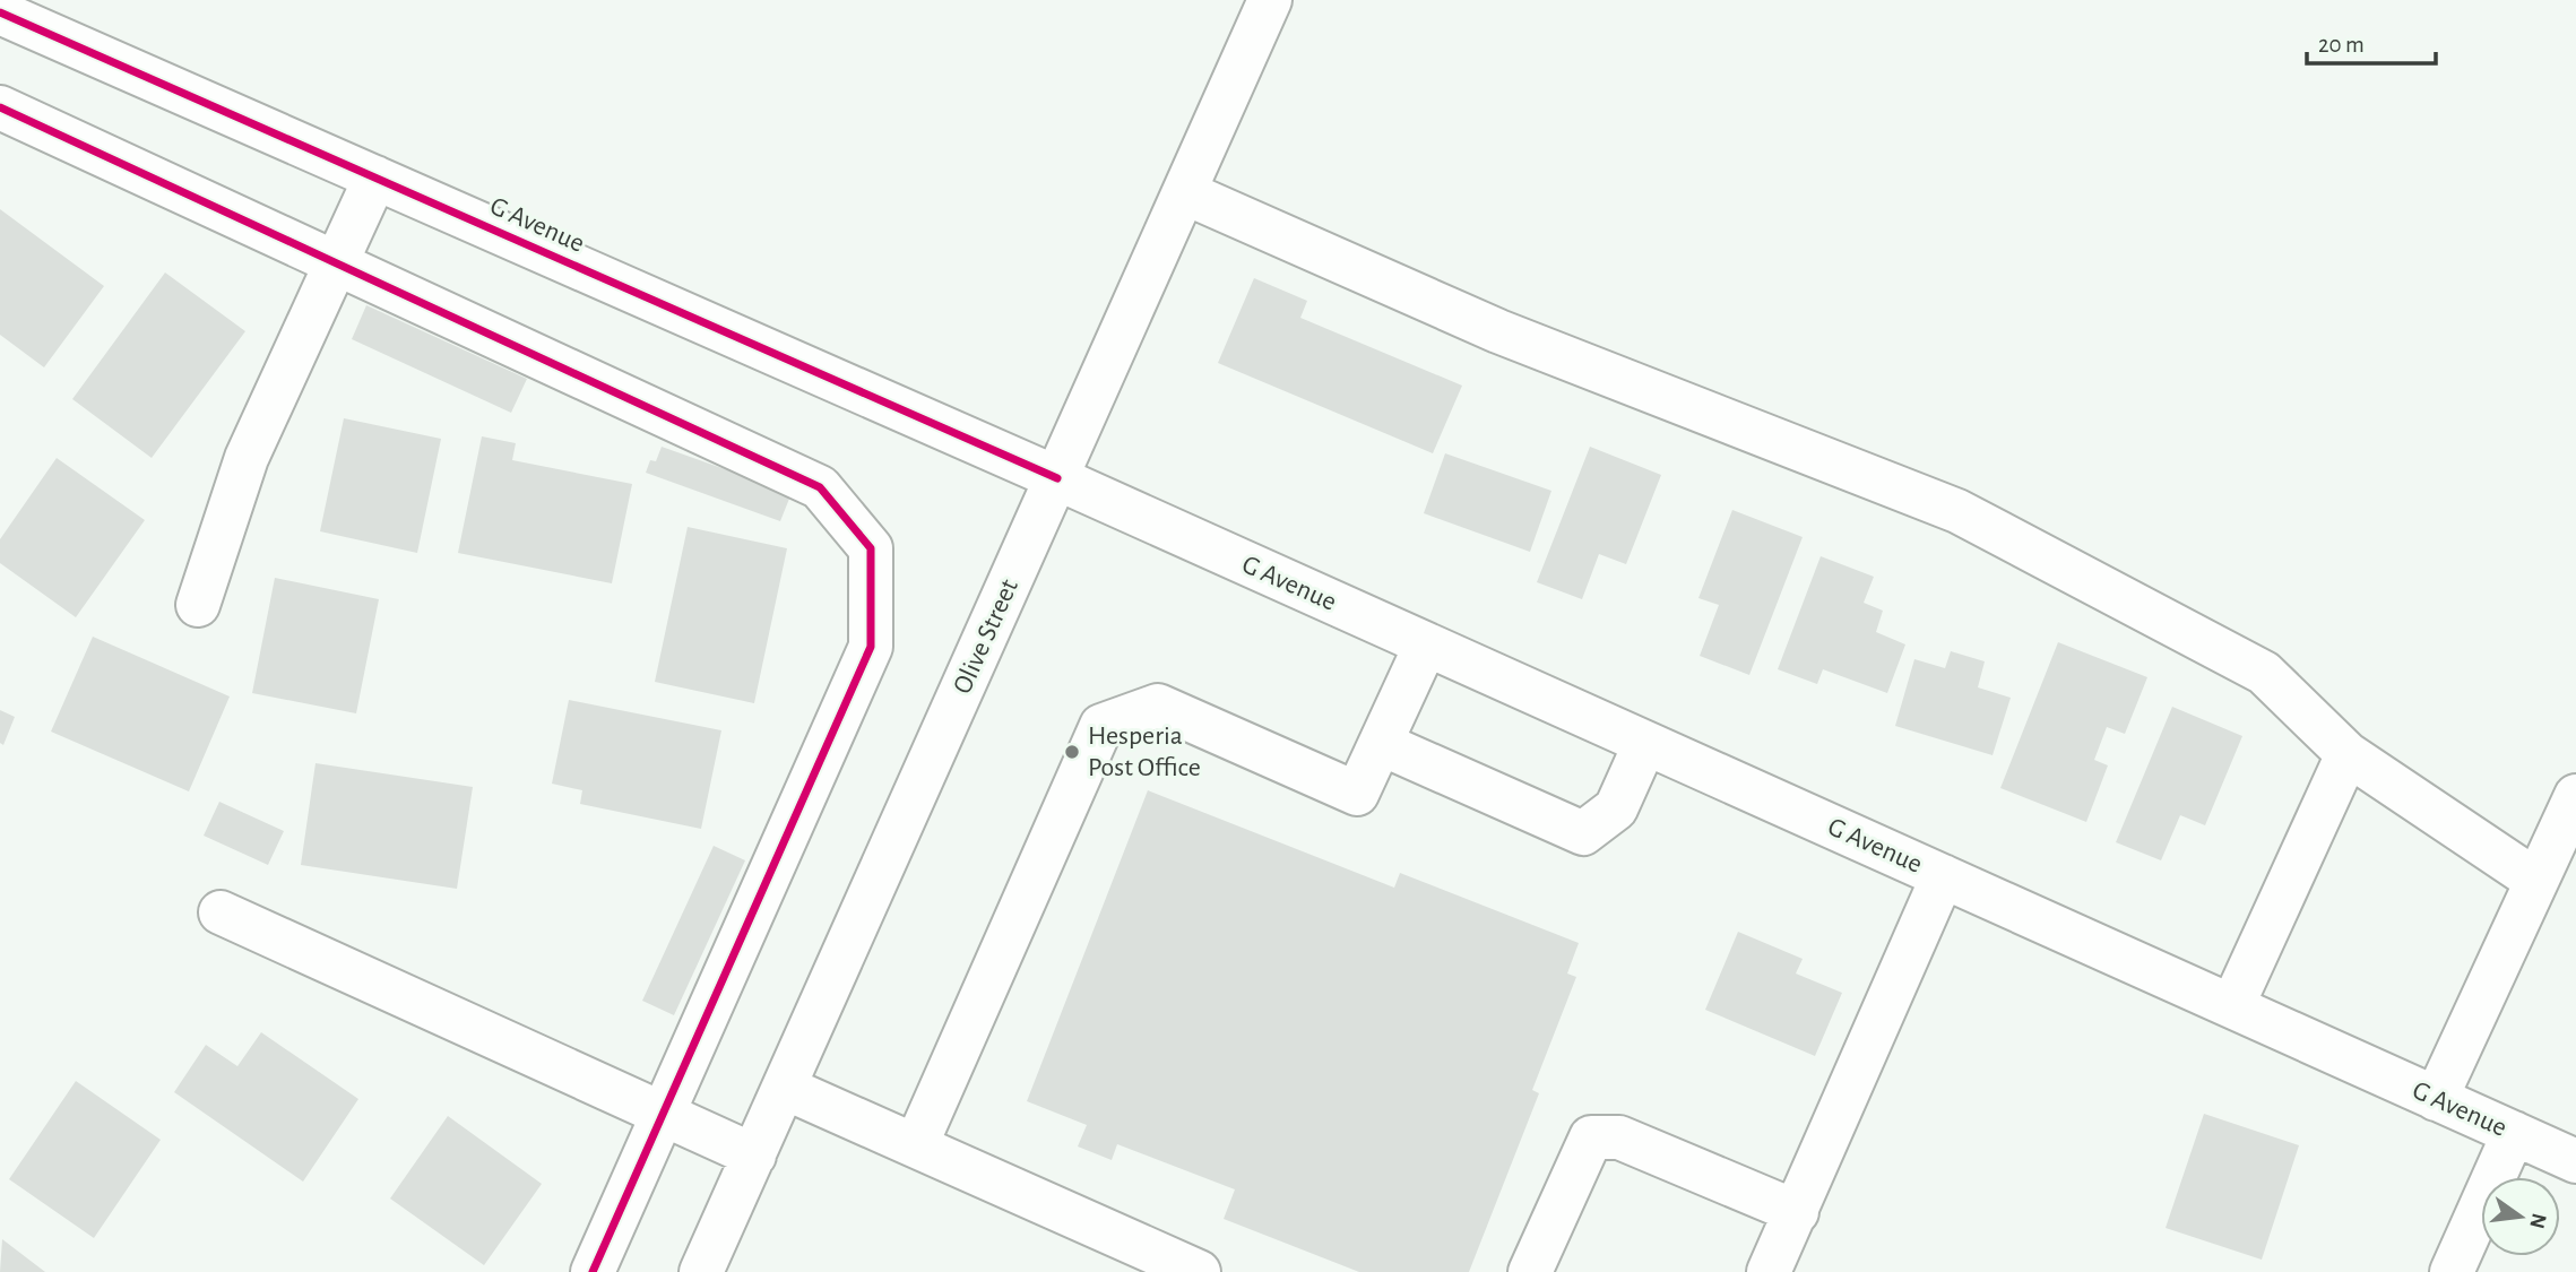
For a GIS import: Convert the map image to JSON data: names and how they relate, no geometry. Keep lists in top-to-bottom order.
{
  "streets": {
    "street": ["G Avenue", "Olive Street"]
  },
  "crossings": [
    ["G Avenue", "Olive Street"]
  ],
  "places": ["Hesperia Post Office"],
  "scale_bar": "20 m",
  "north": "right"
}
